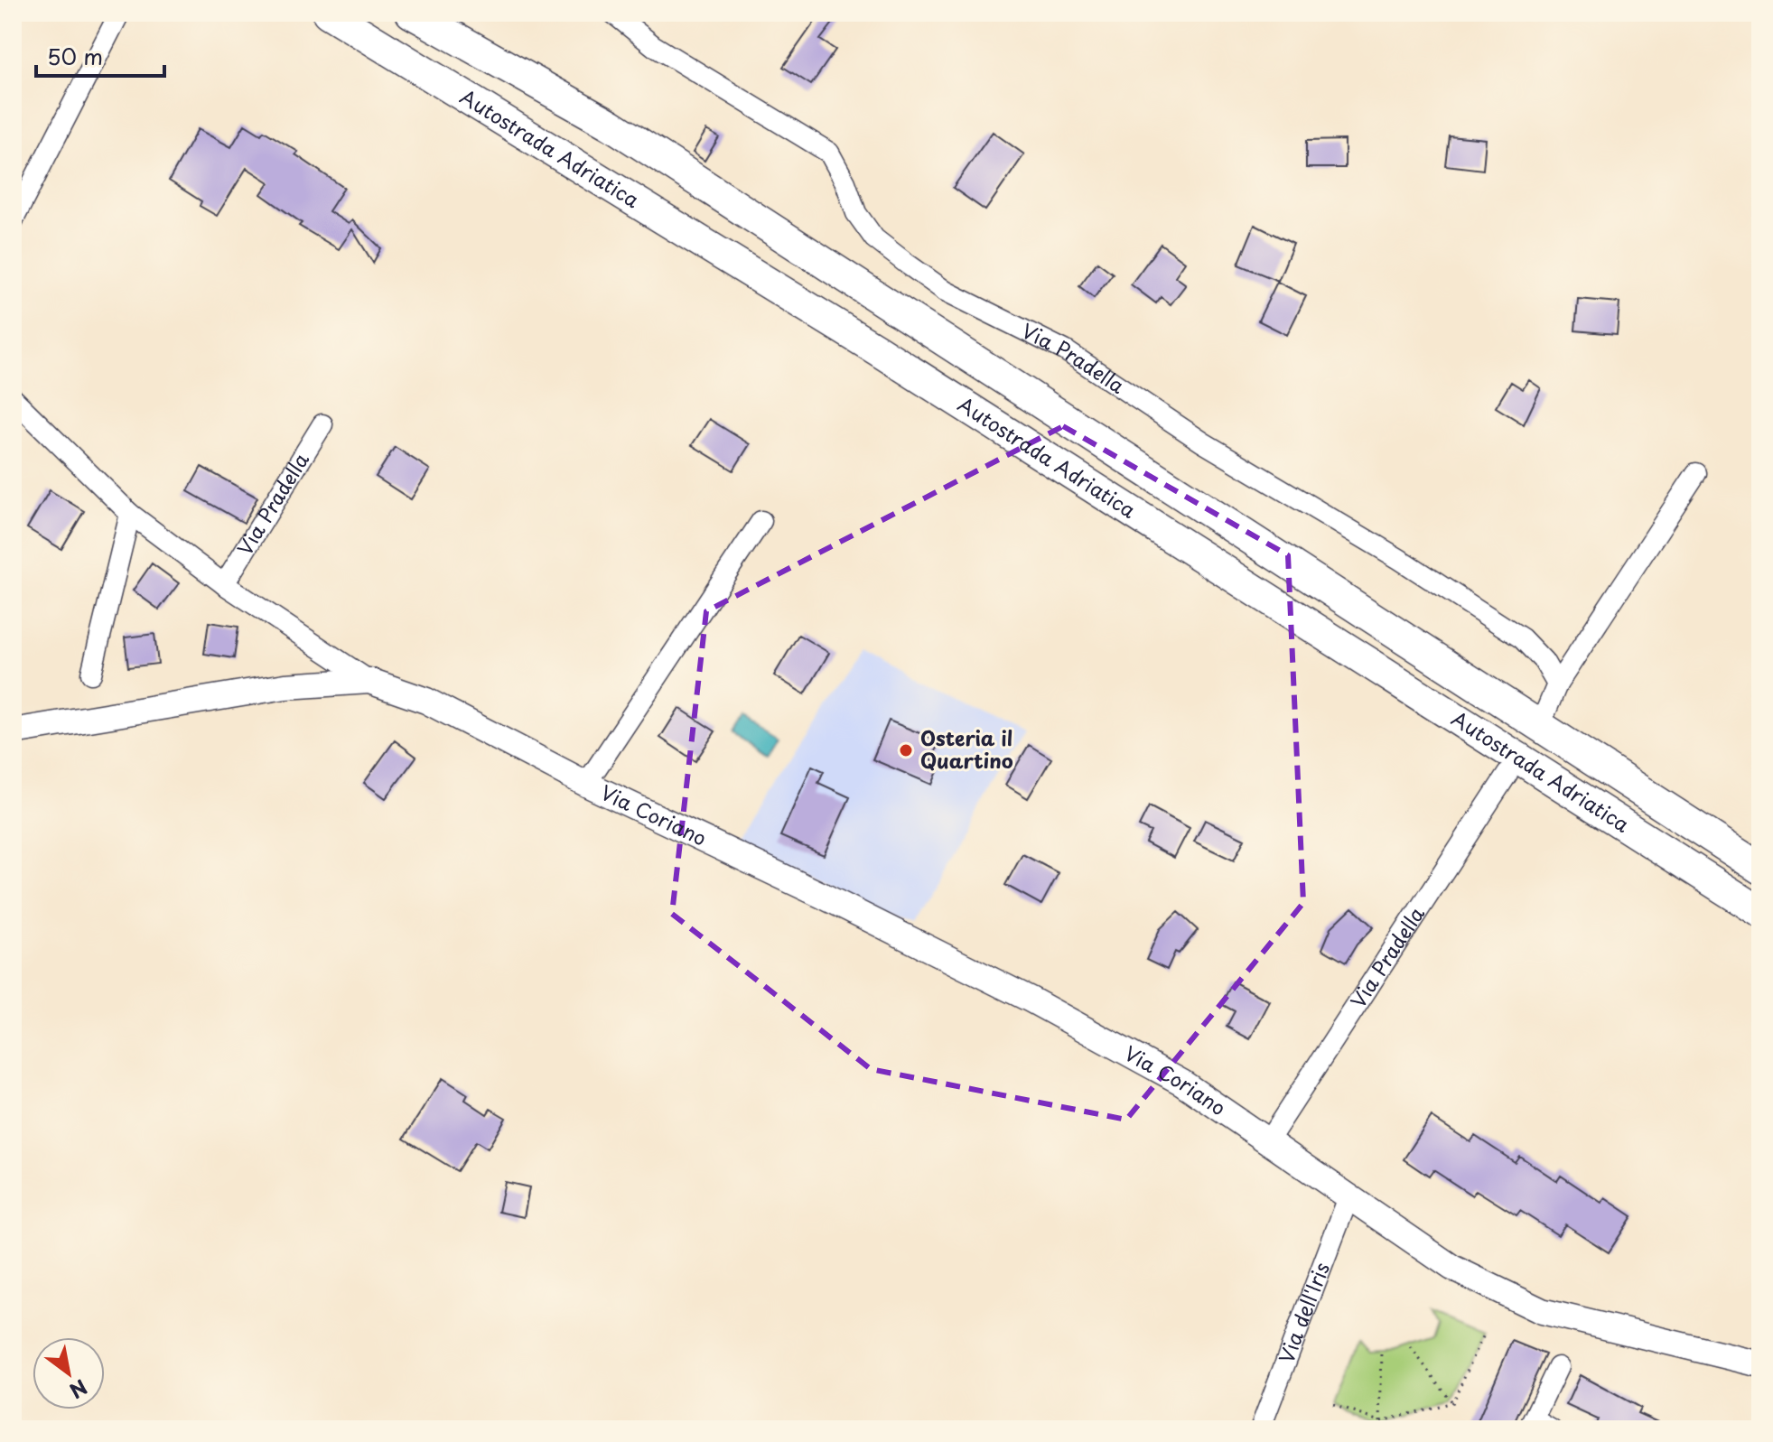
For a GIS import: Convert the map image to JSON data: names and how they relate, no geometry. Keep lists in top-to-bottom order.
{
  "streets": {
    "highway": ["Autostrada Adriatica"],
    "main road": ["Via Coriano"],
    "street": ["Via Pradella", "Via dell'Iris"]
  },
  "crossings": [
    ["Via Pradella", "Via Coriano"],
    ["Via Coriano", "Via dell'Iris"]
  ],
  "places": ["Osteria il Quartino"],
  "scale_bar": "50 m",
  "north": "bottom right"
}
